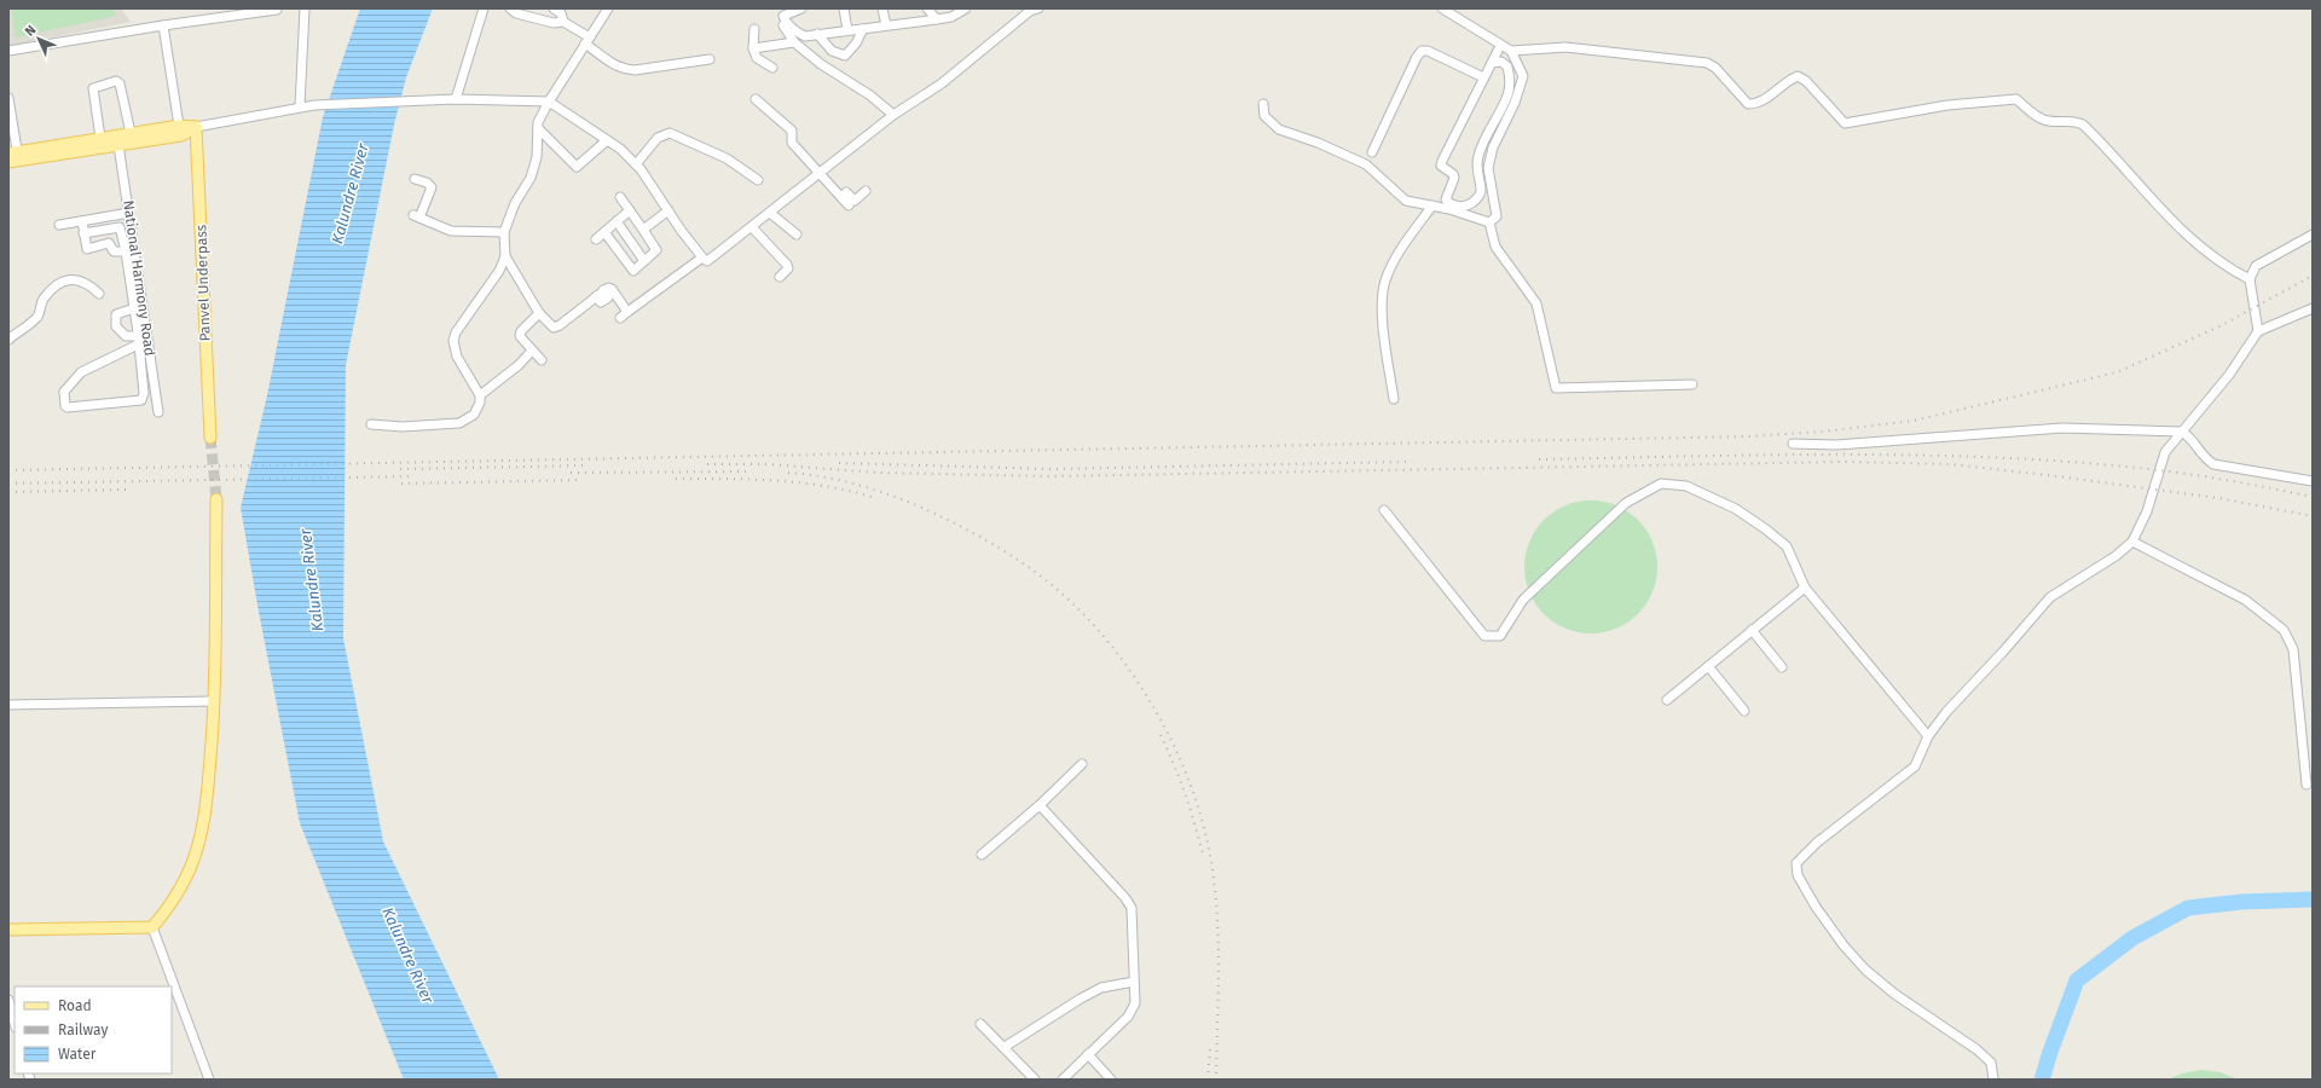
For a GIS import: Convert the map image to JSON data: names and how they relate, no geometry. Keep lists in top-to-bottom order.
{
  "streets": {
    "main road": ["Panvel Underpass"],
    "street": ["National Harmony Road"]
  },
  "water": ["Kalundre River"],
  "legend": ["Road", "Railway", "Water"],
  "north": "top left"
}
